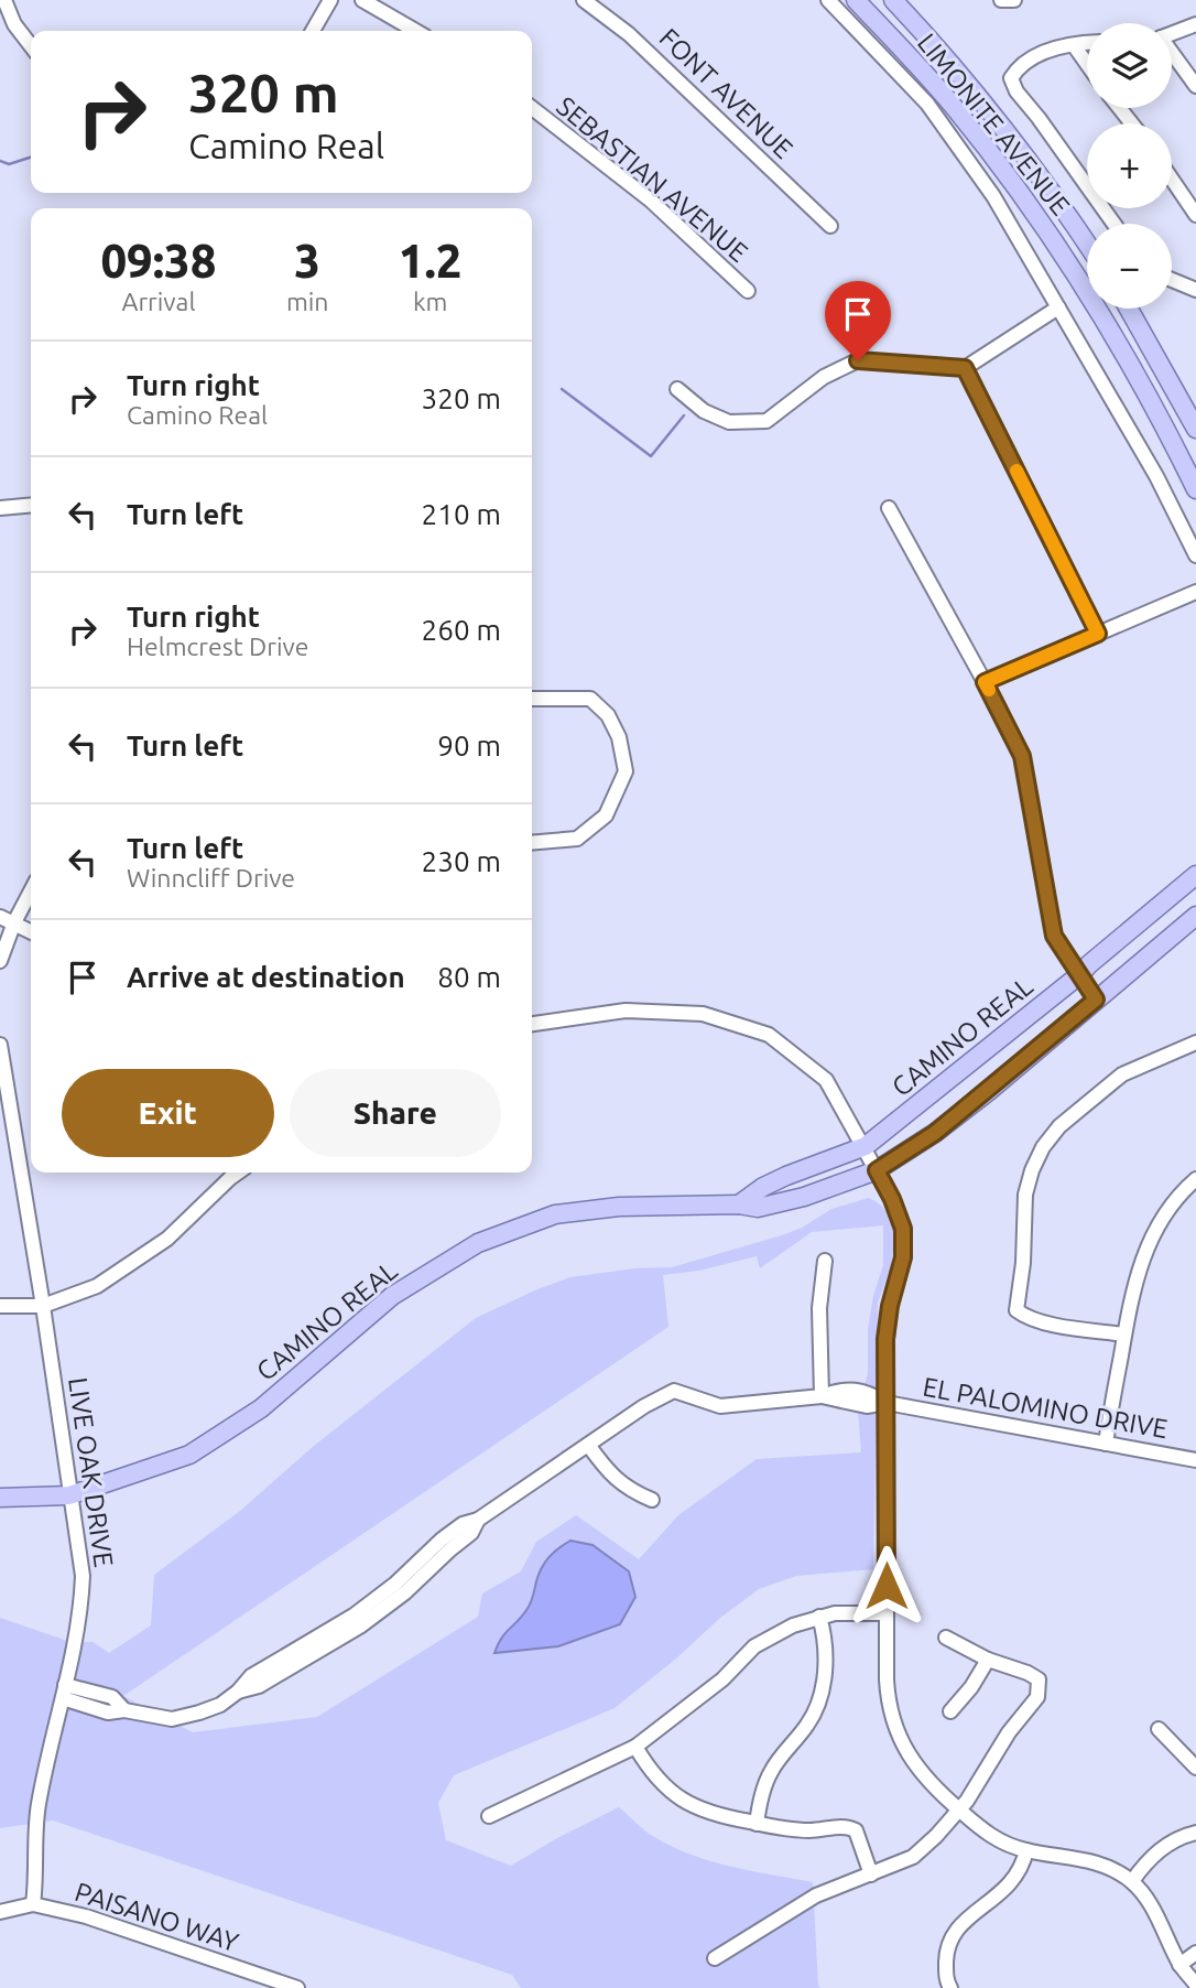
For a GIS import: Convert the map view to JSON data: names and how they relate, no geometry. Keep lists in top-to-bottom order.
{
  "streets": {
    "main road": ["LIMONITE AVENUE", "CAMINO REAL"],
    "street": [
      "FONT AVENUE",
      "SEBASTIAN AVENUE",
      "EL PALOMINO DRIVE",
      "LIVE OAK DRIVE",
      "PAISANO WAY"
    ]
  },
  "crossings": [
    ["CAMINO REAL", "LIVE OAK DRIVE"],
    ["EL PALOMINO DRIVE", "LIVE OAK DRIVE"],
    ["LIVE OAK DRIVE", "PAISANO WAY"]
  ],
  "page": {
    "map_buttons": ["+", "−"],
    "turn": ["320 m", "Camino Real"],
    "eta": [
      "09:38",
      "Arrival",
      "3",
      "min",
      "1.2",
      "km"
    ],
    "list": [
      {
        "name": "Turn right",
        "note": "Camino Real",
        "value": "320 m"
      },
      {
        "name": "Turn left",
        "value": "210 m"
      },
      {
        "name": "Turn right",
        "note": "Helmcrest Drive",
        "value": "260 m"
      },
      {
        "name": "Turn left",
        "value": "90 m"
      },
      {
        "name": "Turn left",
        "note": "Winncliff Drive",
        "value": "230 m"
      },
      {
        "name": "Arrive at destination",
        "value": "80 m"
      }
    ],
    "buttons": ["Exit", "Share"]
  }
}
